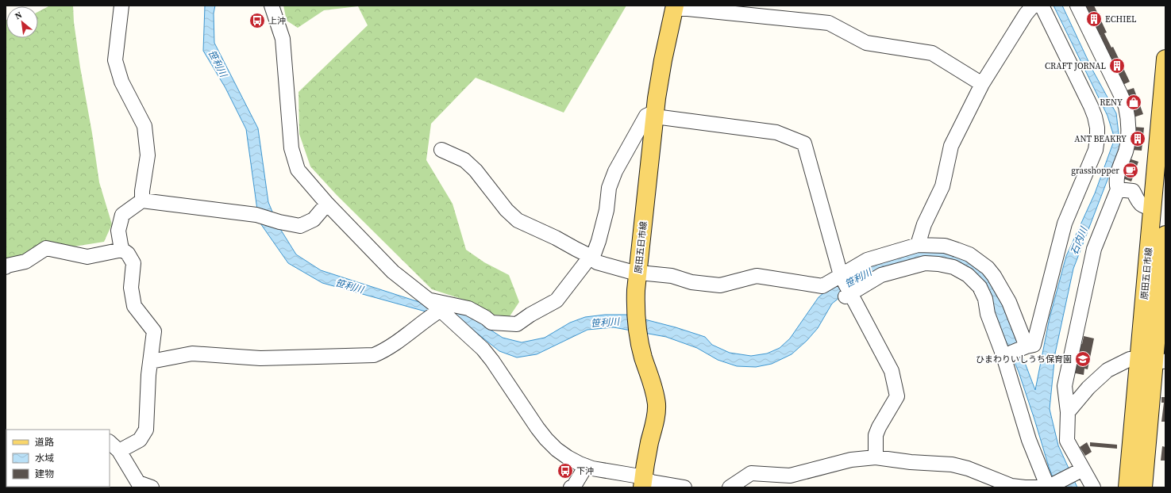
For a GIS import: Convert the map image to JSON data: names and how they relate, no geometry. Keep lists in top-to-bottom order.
{
  "streets": {
    "main road": ["原田五日市線"]
  },
  "water": ["笹利川", "石内川"],
  "places": {
    "building": ["ECHIEL", "CRAFT JORNAL", "ANT BEAKRY"],
    "bus stop": ["上沖", "下沖"],
    "shop": ["RENY"],
    "cafe": ["grasshopper"],
    "school or university": ["ひまわりいしうち保育園"]
  },
  "legend": ["道路", "水域", "建物"],
  "north": "top left"
}
